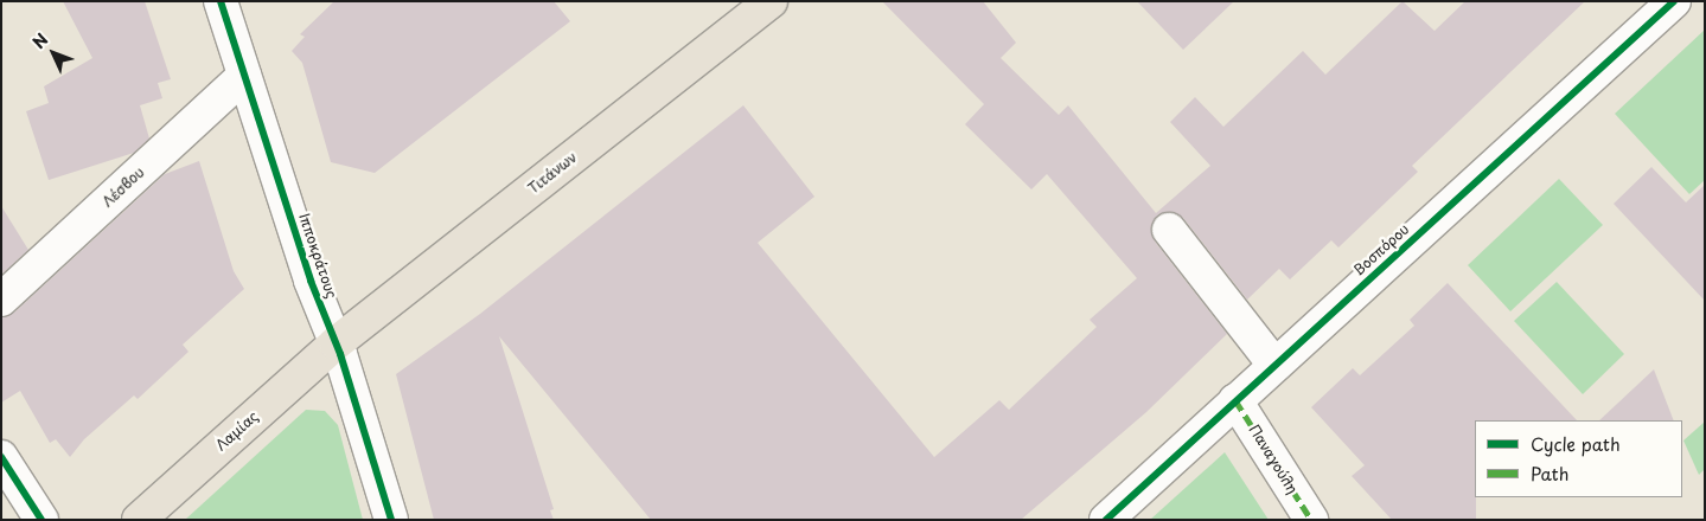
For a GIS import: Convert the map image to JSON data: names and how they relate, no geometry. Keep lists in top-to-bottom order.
{
  "streets": {
    "main road": ["Τιτάνων", "Λαμίας"],
    "street": [
      "Λέσβου",
      "Βοσπόρου",
      "Ιπποκράτους",
      "Παναγούλη"
    ]
  },
  "crossings": [
    ["Τιτάνων", "Ιπποκράτους"],
    ["Τιτάνων", "Λαμίας"],
    ["Λέσβου", "Ιπποκράτους"],
    ["Βοσπόρου", "Παναγούλη"],
    ["Ιπποκράτους", "Λαμίας"]
  ],
  "legend": ["Cycle path", "Path"],
  "north": "top left"
}
